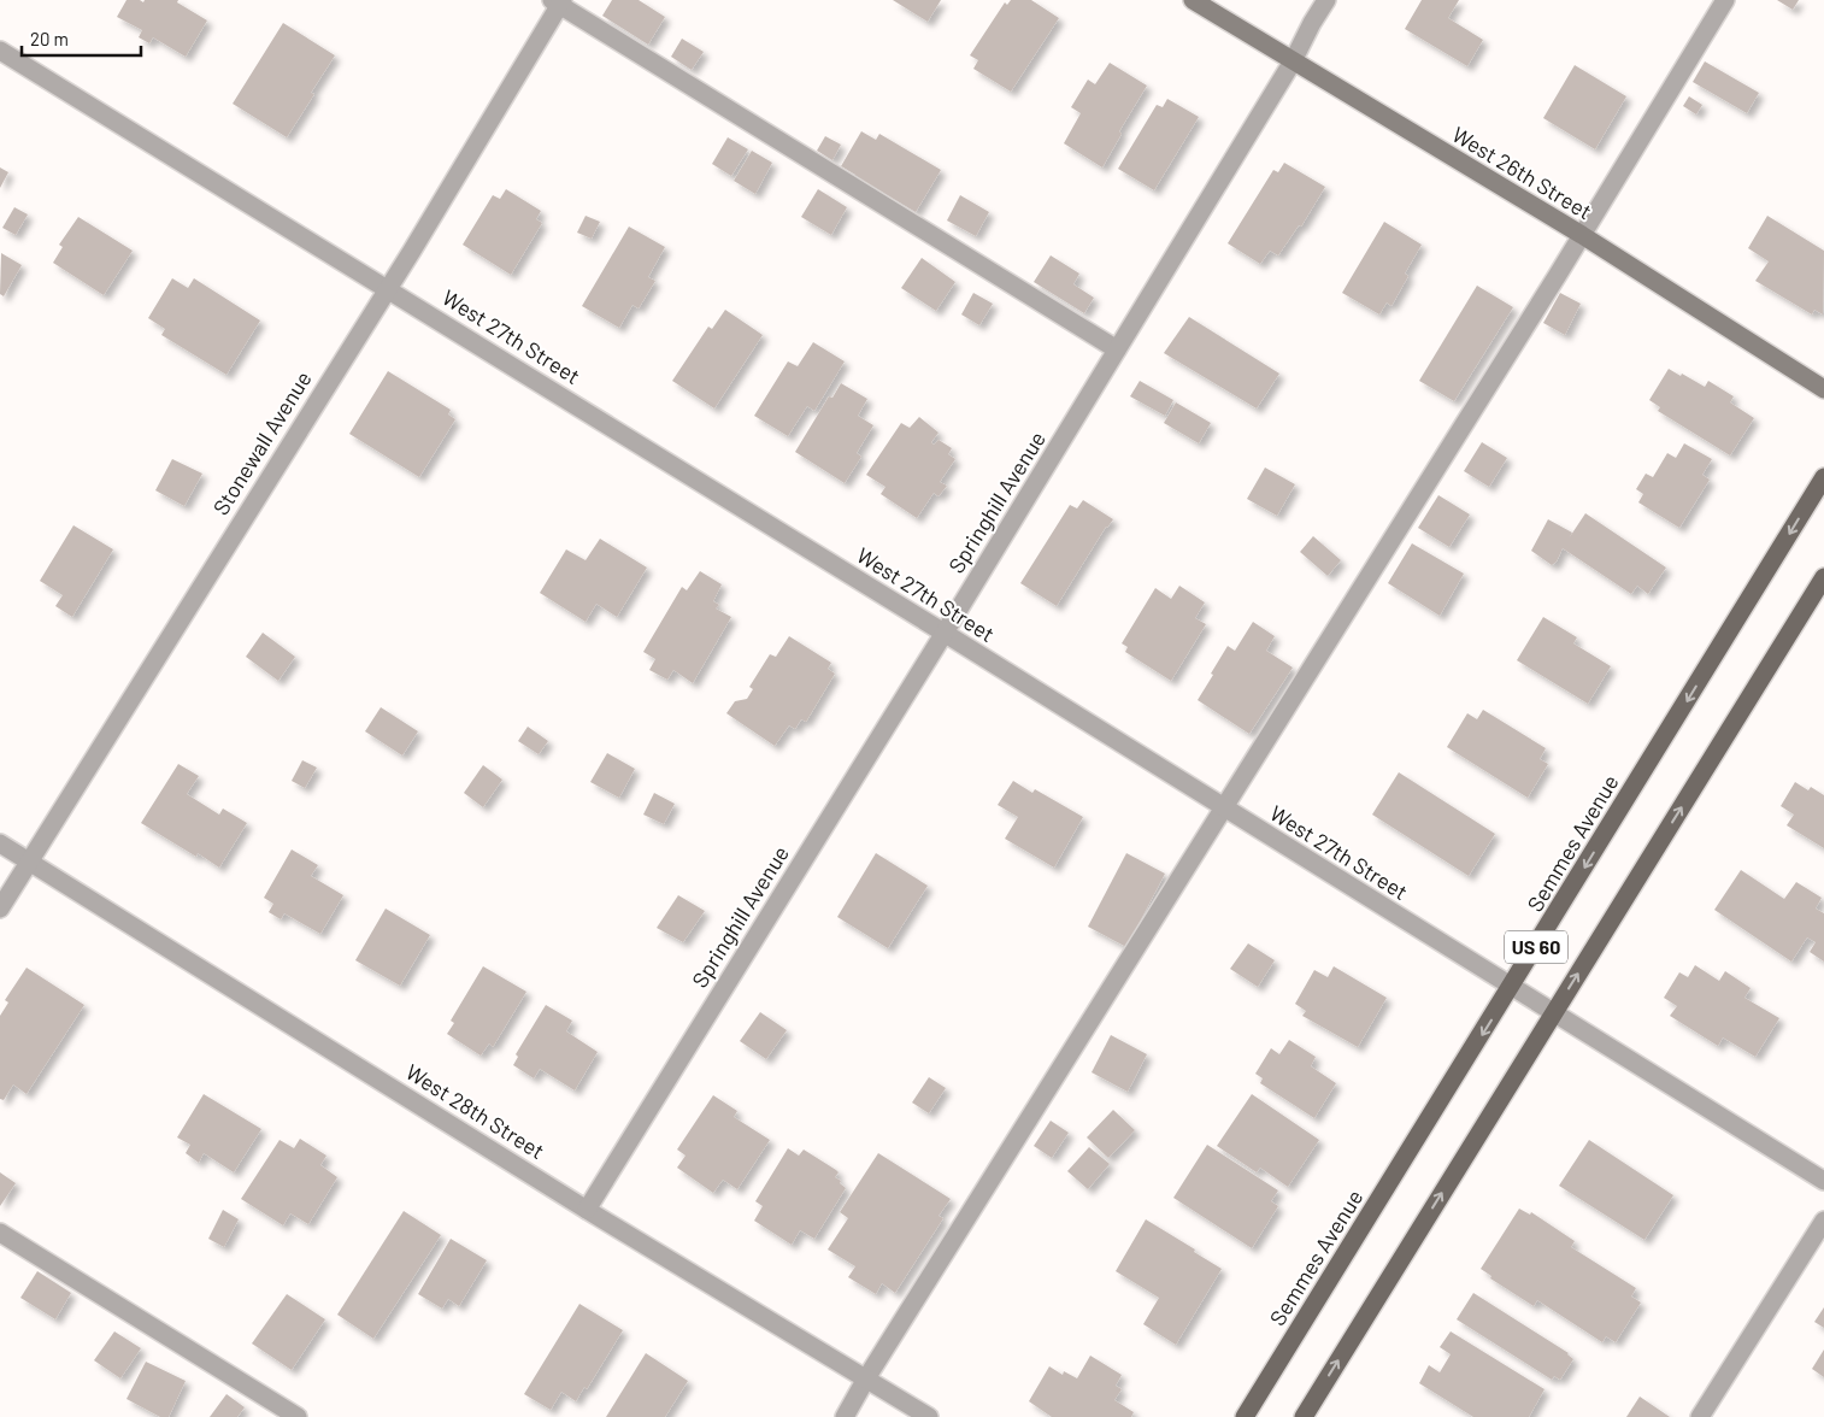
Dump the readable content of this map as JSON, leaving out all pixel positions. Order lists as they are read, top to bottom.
{
  "streets": {
    "main road": ["Semmes Avenue", "US 60"],
    "street": [
      "West 26th Street",
      "West 27th Street",
      "Stonewall Avenue",
      "Springhill Avenue",
      "West 28th Street"
    ]
  },
  "crossings": [
    ["West 26th Street", "Springhill Avenue"],
    ["West 27th Street", "Stonewall Avenue"],
    ["West 27th Street", "Springhill Avenue"],
    ["West 27th Street", "Semmes Avenue"],
    ["West 27th Street", "US 60"],
    ["Stonewall Avenue", "West 28th Street"],
    ["Springhill Avenue", "West 28th Street"]
  ],
  "scale_bar": "20 m"
}
